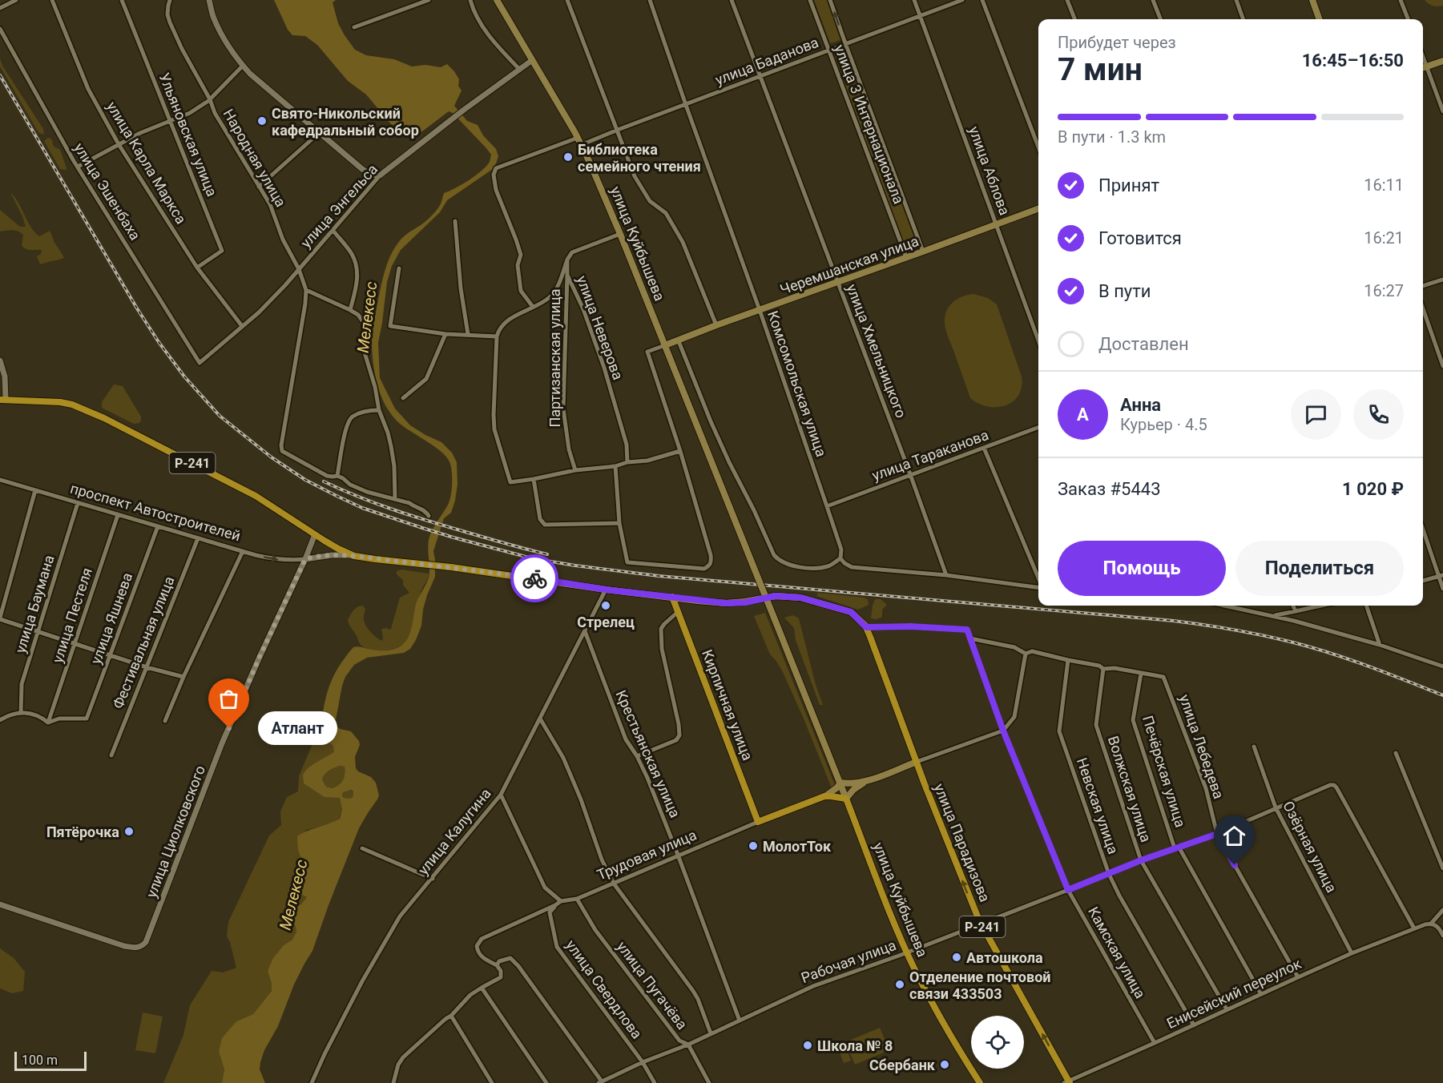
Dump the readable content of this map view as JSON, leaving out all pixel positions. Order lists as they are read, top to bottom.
{
  "streets": {
    "highway": [
      "улица Куйбышева",
      "Р-241",
      "Кирпичная улица",
      "улица Парадизова",
      "Трудовая улица"
    ],
    "main road": ["Черемшанская улица"],
    "street": [
      "улица Баданова",
      "улица 3 Интернационала",
      "Ульяновская улица",
      "Народная улица",
      "улица Карла Маркса",
      "улица Аблова",
      "улица Эшенбаха",
      "улица Энгельса",
      "улица Неверова",
      "улица Хмельницкого",
      "Партизанская улица",
      "Комсомольская улица",
      "улица Тараканова",
      "проспект Автостроителей",
      "улица Баумана",
      "улица Пестеля",
      "улица Яшнева",
      "Фестивальная улица",
      "улица Лебедева",
      "Крестьянская улица",
      "Печёрская улица",
      "Волжская улица",
      "Невская улица",
      "улица Циолковского",
      "улица Калугина",
      "Озёрная улица",
      "Камская улица",
      "Рабочая улица",
      "улица Пугачёва",
      "улица Свердлова",
      "Енисейский переулок"
    ]
  },
  "crossings": [
    ["улица Баданова", "улица 3 Интернационала"],
    ["улица Баданова", "улица Аблова"],
    ["улица Баданова", "улица Куйбышева"],
    ["улица Баданова", "улица Хмельницкого"],
    ["улица Баданова", "Комсомольская улица"],
    ["улица 3 Интернационала", "Черемшанская улица"],
    ["Ульяновская улица", "улица Карла Маркса"],
    ["Народная улица", "улица Энгельса"],
    ["улица Карла Маркса", "улица Энгельса"],
    ["улица Аблова", "Черемшанская улица"],
    ["улица Эшенбаха", "улица Энгельса"],
    ["улица Энгельса", "улица Куйбышева"],
    ["улица Куйбышева", "Черемшанская улица"],
    ["улица Куйбышева", "улица Неверова"],
    ["улица Куйбышева", "Рабочая улица"],
    ["Черемшанская улица", "улица Хмельницкого"],
    ["Черемшанская улица", "Комсомольская улица"],
    ["улица Неверова", "Партизанская улица"],
    ["улица Хмельницкого", "улица Тараканова"],
    ["Комсомольская улица", "улица Тараканова"],
    ["Р-241", "Кирпичная улица"],
    ["Р-241", "улица Циолковского"],
    ["Р-241", "улица Калугина"],
    ["Р-241", "улица Парадизова"],
    ["проспект Автостроителей", "улица Баумана"],
    ["проспект Автостроителей", "улица Пестеля"],
    ["проспект Автостроителей", "улица Яшнева"],
    ["проспект Автостроителей", "Фестивальная улица"],
    ["проспект Автостроителей", "улица Циолковского"],
    ["улица Пестеля", "улица Яшнева"],
    ["Кирпичная улица", "улица Парадизова"],
    ["Кирпичная улица", "Трудовая улица"],
    ["улица Лебедева", "Печёрская улица"],
    ["улица Лебедева", "Рабочая улица"],
    ["улица Лебедева", "Енисейский переулок"],
    ["Крестьянская улица", "улица Калугина"],
    ["Крестьянская улица", "Трудовая улица"],
    ["Крестьянская улица", "Рабочая улица"],
    ["Печёрская улица", "Рабочая улица"],
    ["Печёрская улица", "Енисейский переулок"],
    ["Волжская улица", "Рабочая улица"],
    ["Волжская улица", "Енисейский переулок"],
    ["Невская улица", "Рабочая улица"],
    ["Невская улица", "Енисейский переулок"],
    ["улица Парадизова", "Камская улица"],
    ["улица Парадизова", "Рабочая улица"],
    ["улица Парадизова", "Енисейский переулок"],
    ["Озёрная улица", "Рабочая улица"],
    ["Озёрная улица", "Енисейский переулок"],
    ["Трудовая улица", "улица Пугачёва"],
    ["Трудовая улица", "улица Свердлова"],
    ["Камская улица", "Рабочая улица"],
    ["Камская улица", "Енисейский переулок"],
    ["Рабочая улица", "улица Пугачёва"],
    ["Рабочая улица", "улица Свердлова"],
    ["Рабочая улица", "Енисейский переулок"]
  ],
  "one_way": ["улица Парадизова"],
  "water": ["Мелекесс"],
  "places": [
    "Свято-Никольский кафедральный собор",
    "Библиотека семейного чтения",
    "Стрелец",
    "Атлант",
    "Пятёрочка",
    "МолотТок",
    "Автошкола",
    "Отделение почтовой связи 433503",
    "Школа № 8",
    "Сбербанк"
  ],
  "scale_bar": "100 m",
  "page": {
    "heading": ["7 мин", "Прибудет через", "16:45–16:50"],
    "panel": [
      "Анна",
      "Курьер · 4.5",
      "Заказ #5443",
      "1 020 ₽"
    ],
    "bar": "В пути · 1.3 km",
    "list": [
      ["Принят", "16:11"],
      ["Готовится", "16:21"],
      ["В пути", "16:27"],
      "Доставлен"
    ],
    "round": "А",
    "buttons": ["Помощь", "Поделиться"],
    "bubble": "Атлант",
    "scale": "100 m"
  }
}
